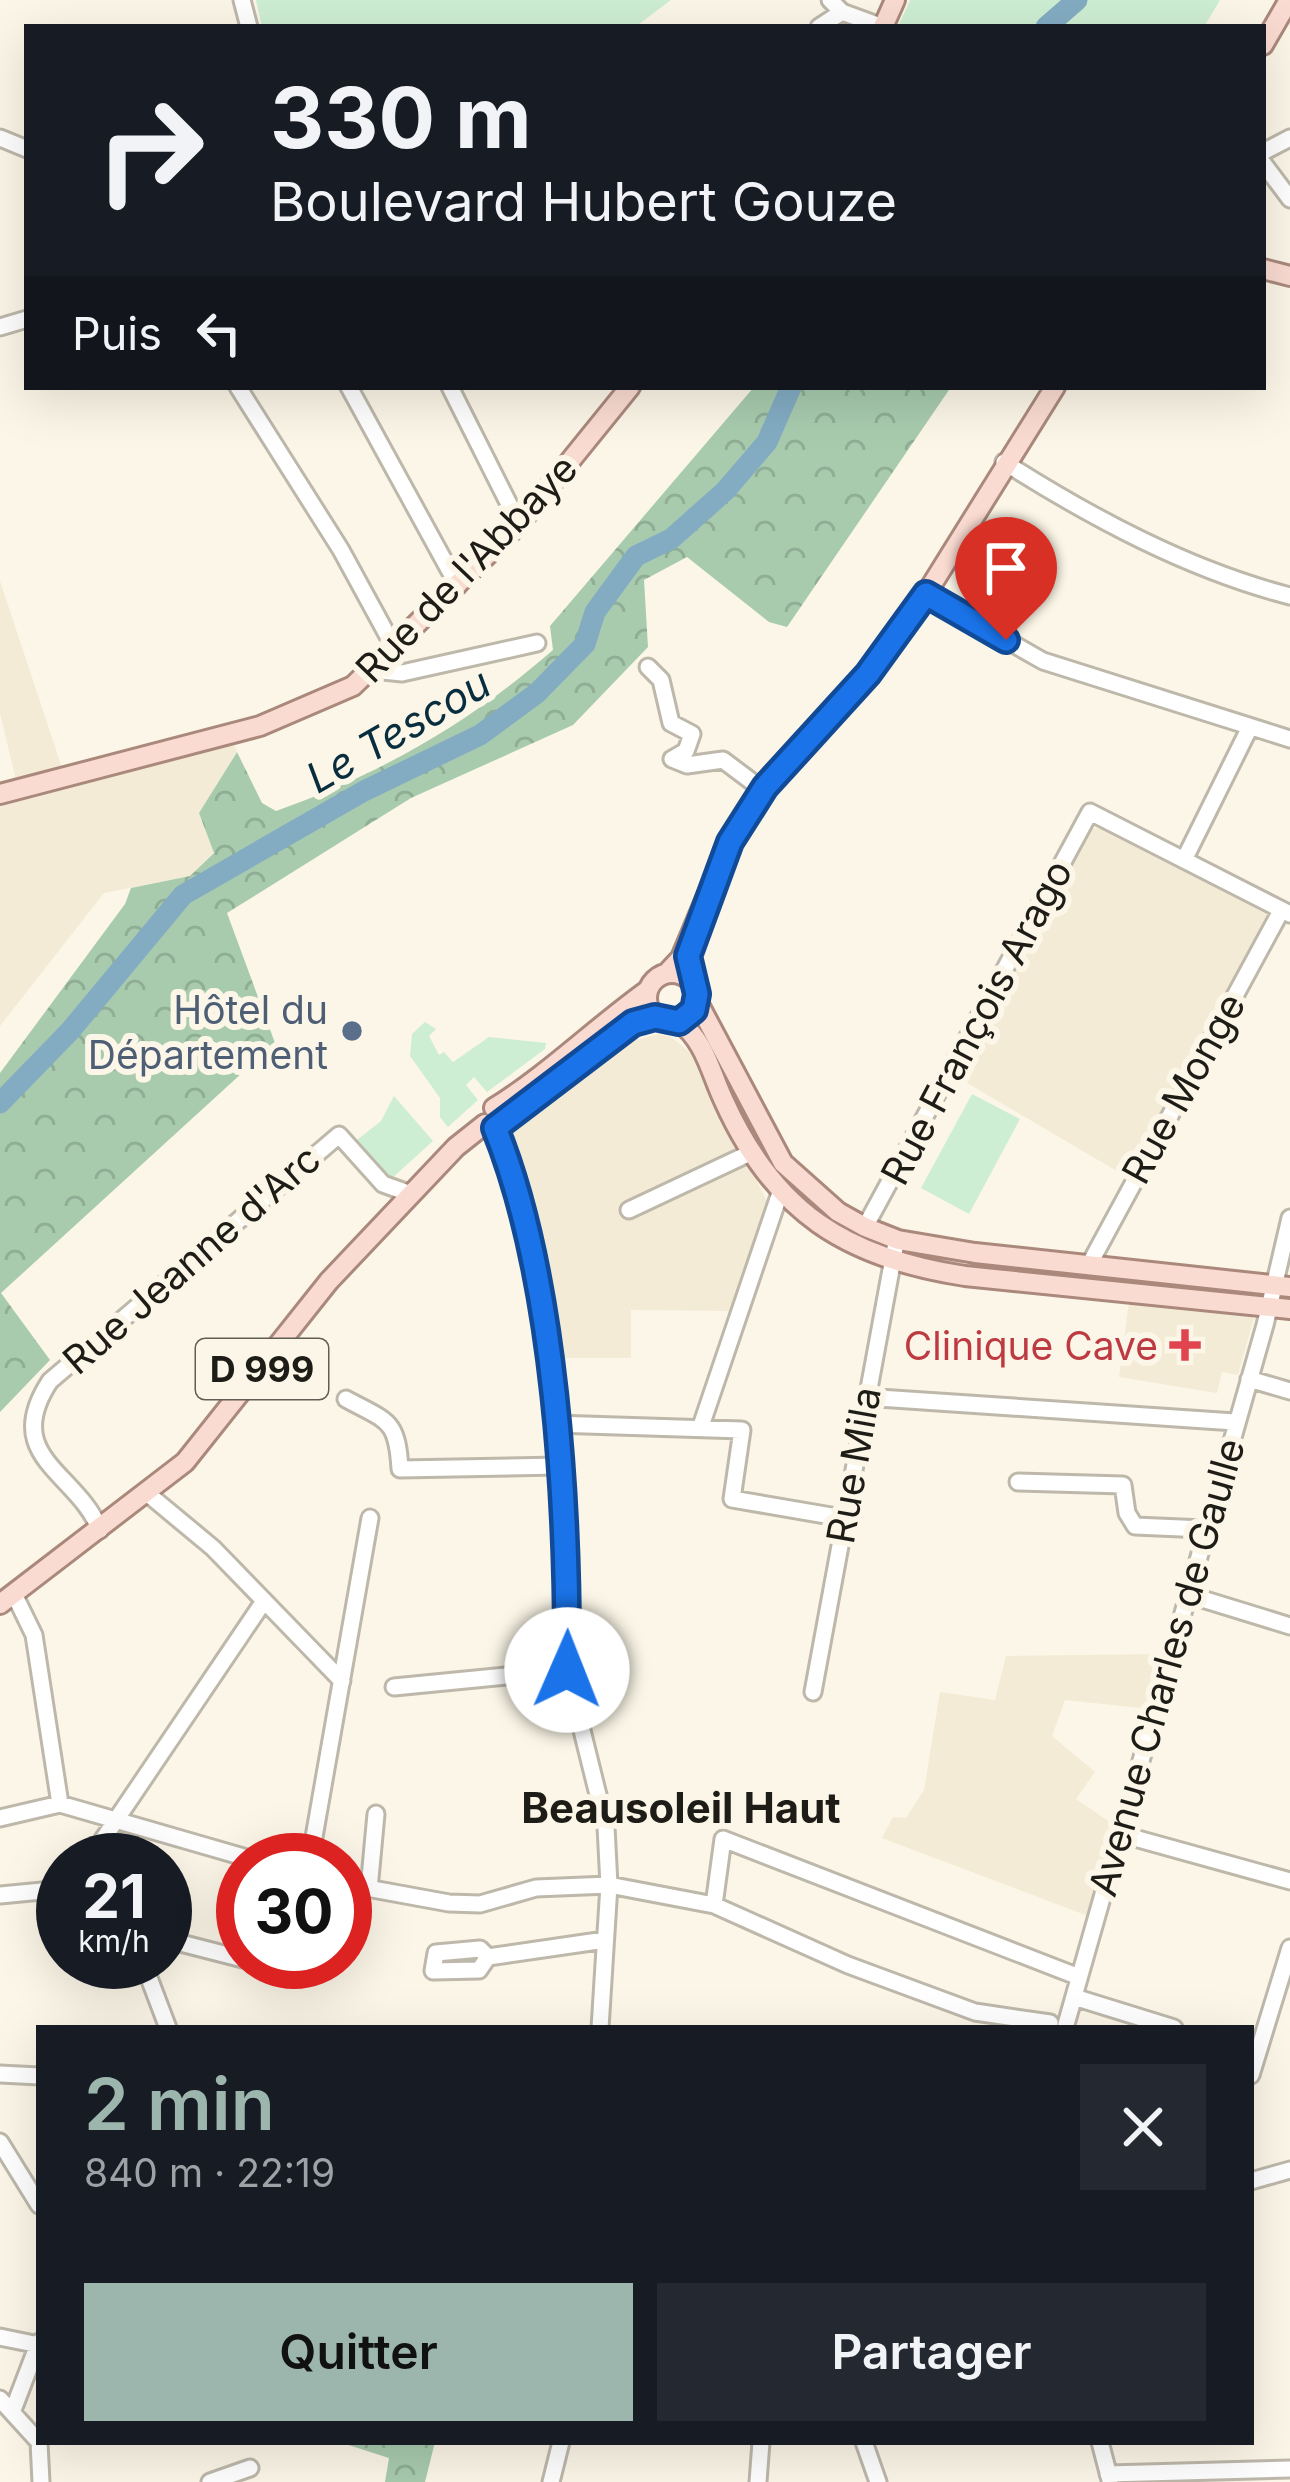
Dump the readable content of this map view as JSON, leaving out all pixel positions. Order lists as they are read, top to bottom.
{
  "streets": {
    "main road": ["Rue de l'Abbaye", "D 999"],
    "street": [
      "Rue François Arago",
      "Rue Monge",
      "Rue Jeanne d'Arc",
      "Rue Mila",
      "Avenue Charles de Gaulle"
    ]
  },
  "crossings": [
    ["Rue Jeanne d'Arc", "D 999"]
  ],
  "districts": ["Beausoleil Haut"],
  "water": ["Le Tescou"],
  "places": {
    "other": ["Hôtel du Département"],
    "health": ["Clinique Cave"]
  },
  "page": {
    "turn": ["330 m", "Boulevard Hubert Gouze"],
    "then": "Puis",
    "speed": "21 km/h",
    "limit": "30",
    "heading": ["2 min", "840 m · 22:19"],
    "buttons": ["Quitter", "Partager"]
  }
}
